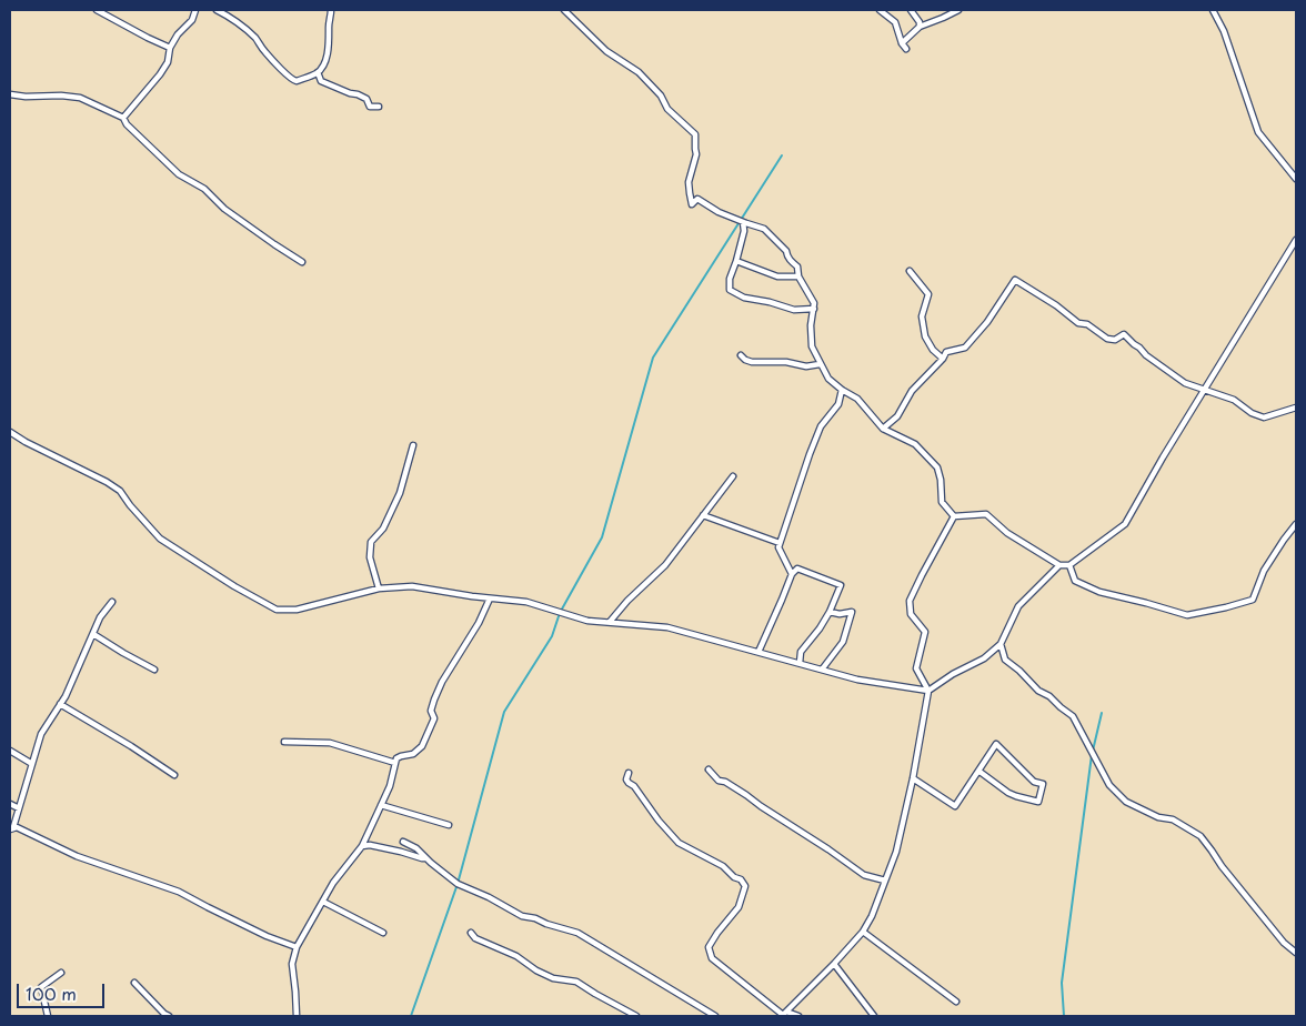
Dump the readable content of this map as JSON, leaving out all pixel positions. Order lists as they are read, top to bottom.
{
  "scale_bar": "100 m"
}
